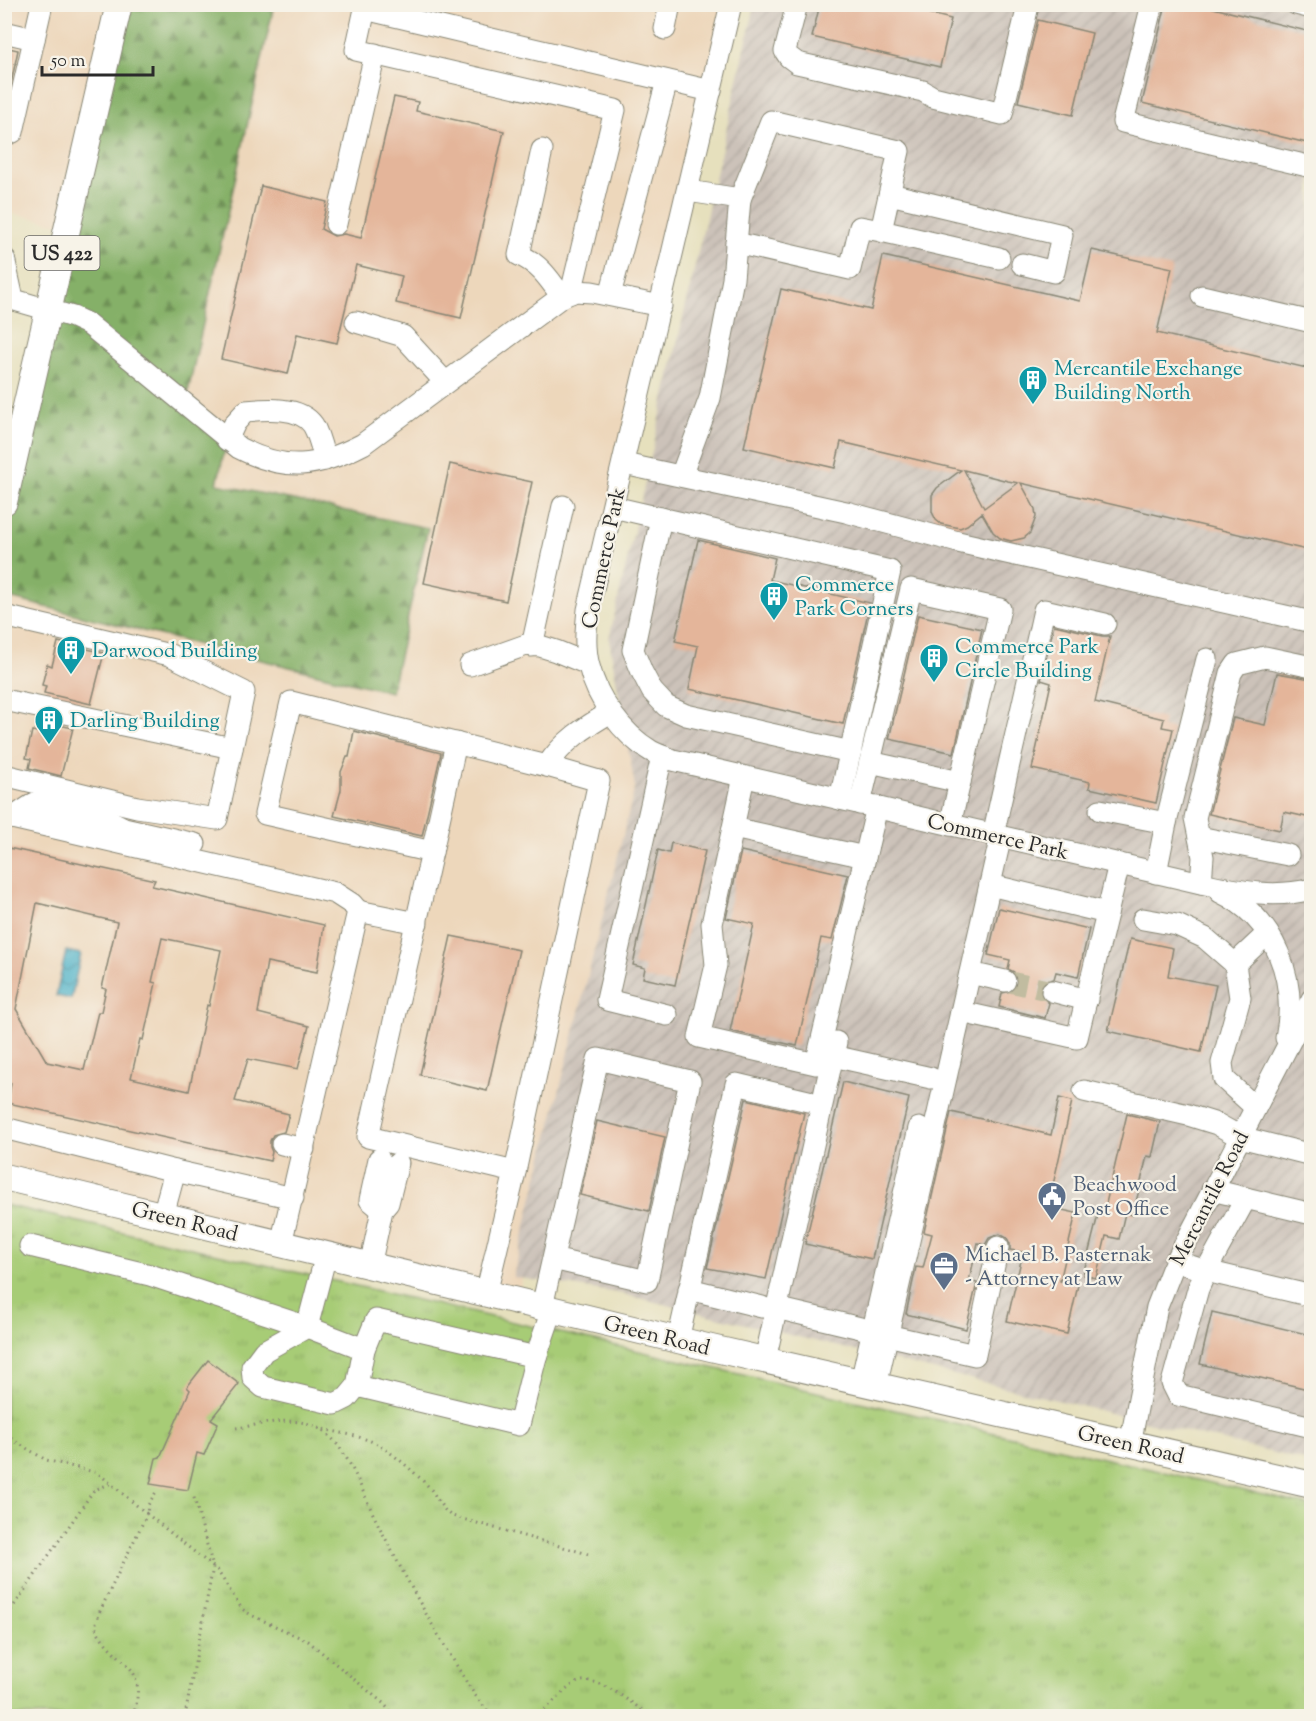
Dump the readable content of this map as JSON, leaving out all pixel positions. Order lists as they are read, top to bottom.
{
  "streets": {
    "main road": ["US 422", "Green Road"],
    "street": ["Commerce Park", "Mercantile Road"]
  },
  "crossings": [
    ["Commerce Park", "Mercantile Road"],
    ["Mercantile Road", "Green Road"]
  ],
  "places": {
    "building": [
      "Mercantile Exchange Building North",
      "Commerce Park Corners",
      "Darwood Building",
      "Commerce Park Circle Building",
      "Darling Building"
    ],
    "public building": ["Beachwood Post Office"],
    "office": ["Michael B. Pasternak - Attorney at Law"]
  },
  "scale_bar": "50 m"
}
